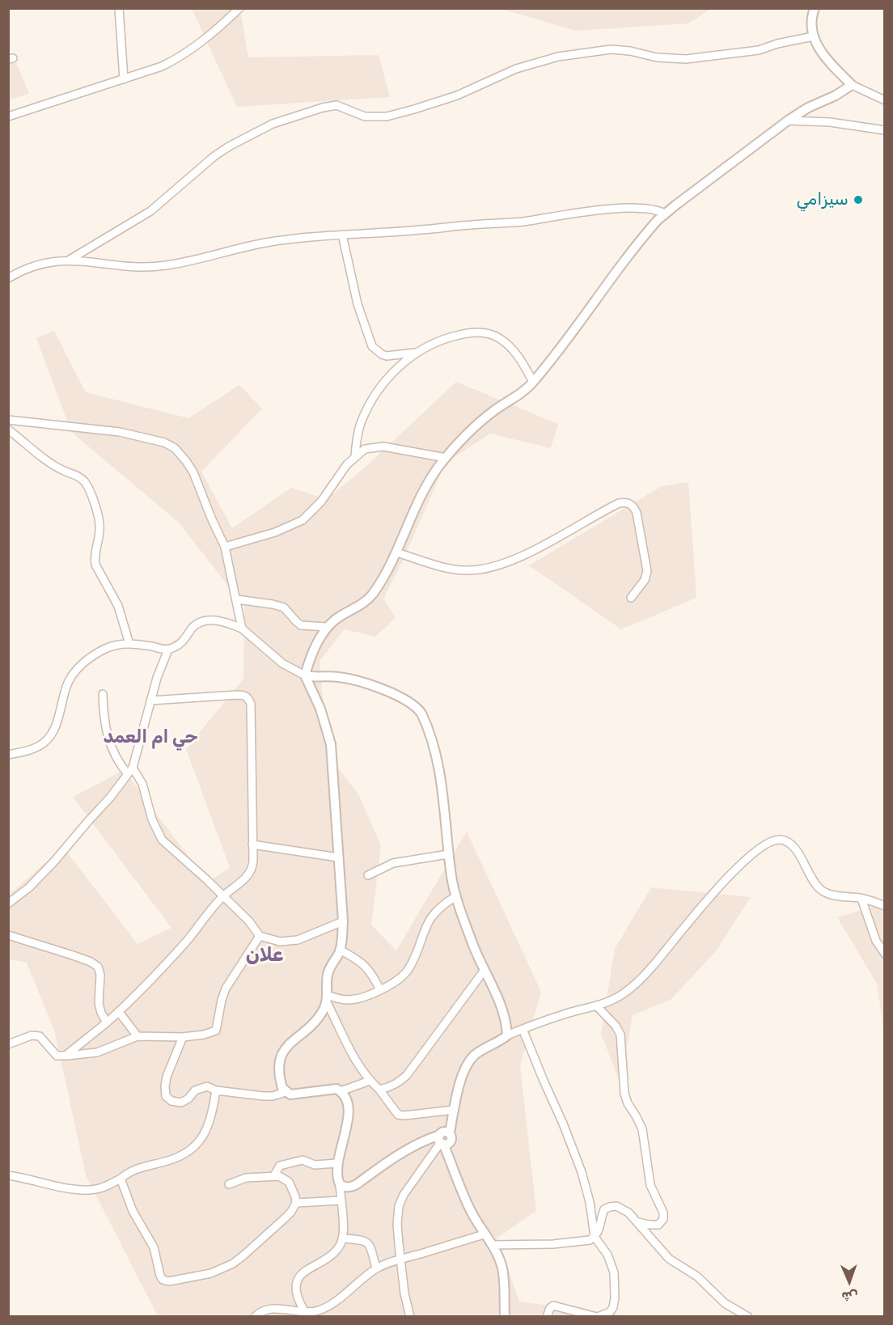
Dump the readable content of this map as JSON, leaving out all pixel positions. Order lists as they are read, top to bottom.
{
  "districts": ["حي ام العمد", "علان"],
  "places": ["سيزامي"],
  "north": "bottom"
}
